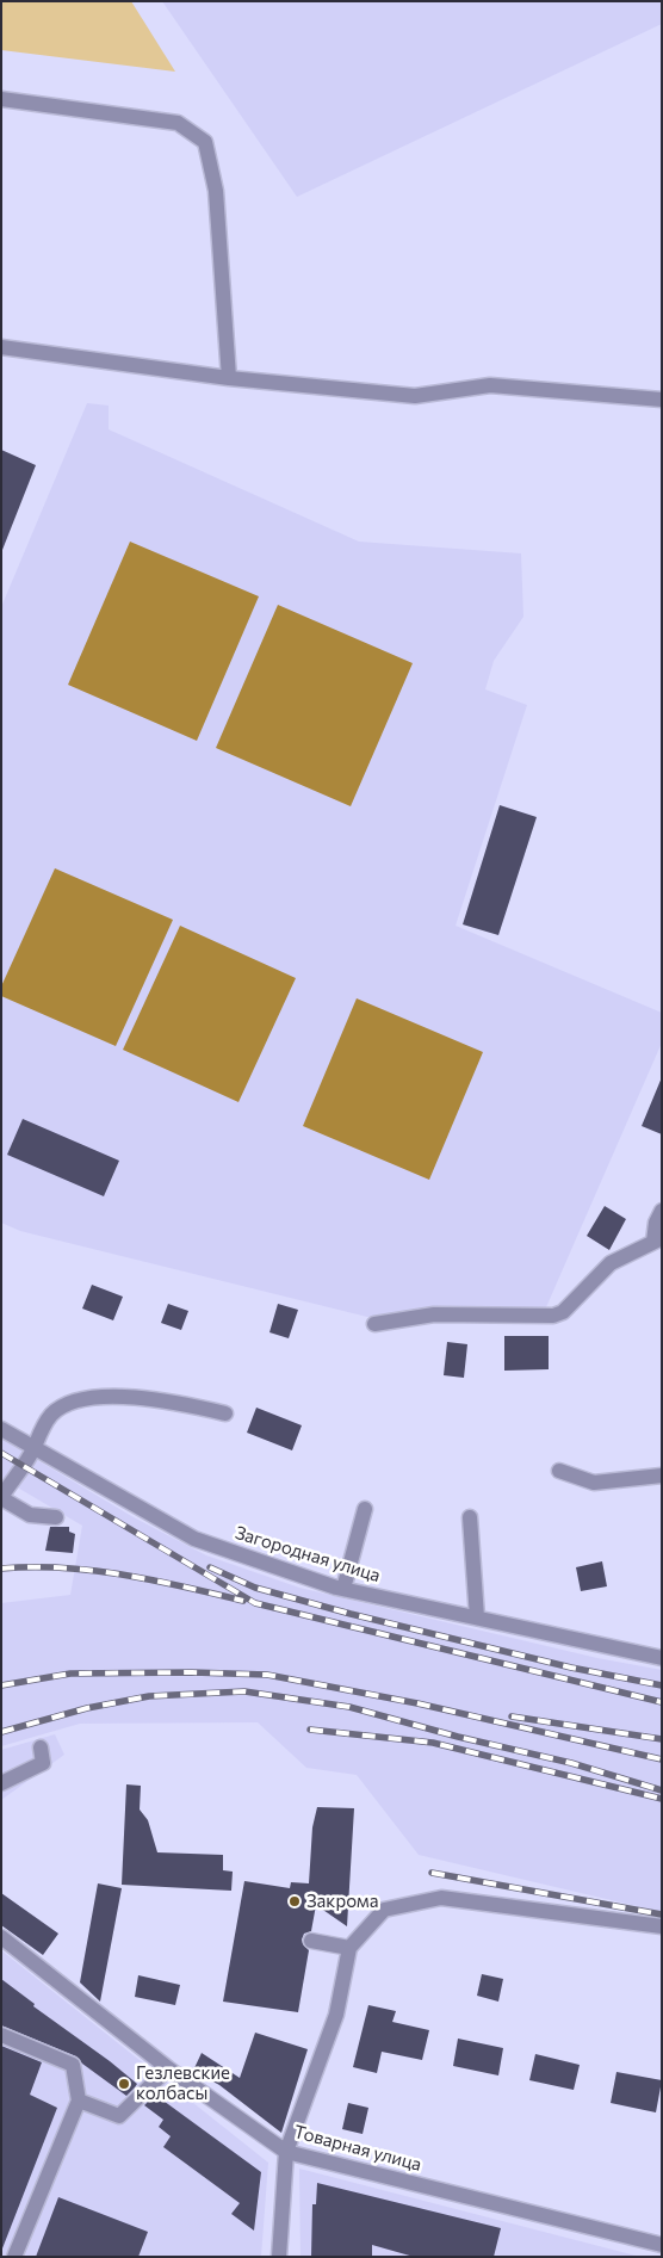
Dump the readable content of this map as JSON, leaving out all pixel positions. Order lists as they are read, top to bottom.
{
  "streets": {
    "street": ["Загородная улица", "Товарная улица"]
  },
  "places": ["Закрома", "Гезлевские колбасы"]
}
